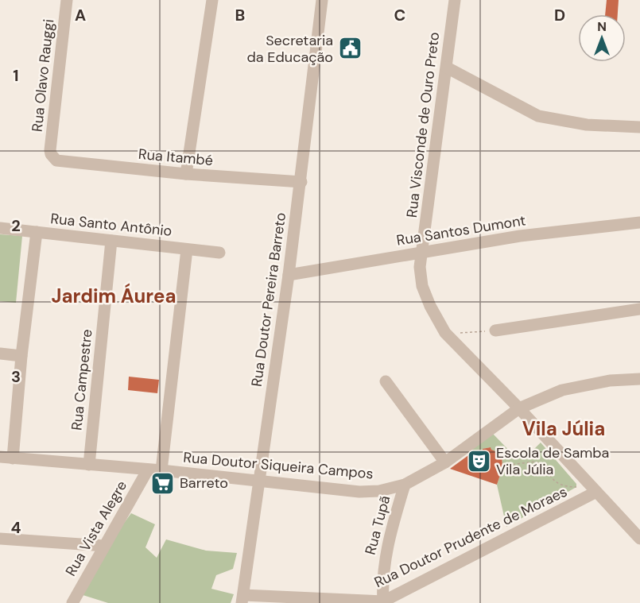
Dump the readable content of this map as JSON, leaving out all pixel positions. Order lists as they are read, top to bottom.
{
  "streets": {
    "street": [
      "Rua Olavo Rauggi",
      "Rua Visconde de Ouro Preto",
      "Rua Itambé",
      "Rua Santo Antônio",
      "Rua Santos Dumont",
      "Rua Doutor Pereira Barreto",
      "Rua Campestre",
      "Rua Doutor Siqueira Campos",
      "Rua Tupã",
      "Rua Vista Alegre",
      "Rua Doutor Prudente de Moraes"
    ]
  },
  "crossings": [
    ["Rua Olavo Rauggi", "Rua Itambé"],
    ["Rua Visconde de Ouro Preto", "Rua Santos Dumont"],
    ["Rua Visconde de Ouro Preto", "Rua Doutor Siqueira Campos"],
    ["Rua Visconde de Ouro Preto", "Rua Doutor Prudente de Moraes"],
    ["Rua Itambé", "Rua Doutor Pereira Barreto"],
    ["Rua Santo Antônio", "Rua Campestre"],
    ["Rua Santos Dumont", "Rua Doutor Pereira Barreto"],
    ["Rua Doutor Pereira Barreto", "Rua Doutor Siqueira Campos"],
    ["Rua Doutor Pereira Barreto", "Rua Doutor Prudente de Moraes"],
    ["Rua Campestre", "Rua Doutor Siqueira Campos"],
    ["Rua Doutor Siqueira Campos", "Rua Tupã"],
    ["Rua Doutor Siqueira Campos", "Rua Vista Alegre"],
    ["Rua Tupã", "Rua Doutor Prudente de Moraes"]
  ],
  "districts": ["Jardim Áurea", "Vila Júlia"],
  "places": {
    "public building": ["Secretaria da Educação"],
    "theatre": ["Escola de Samba Vila Júlia"],
    "supermarket": ["Barreto"]
  },
  "north": "top",
  "grid": {
    "columns": [
      "A",
      "B",
      "C",
      "D"
    ],
    "rows": [
      "1",
      "2",
      "3",
      "4"
    ]
  }
}
